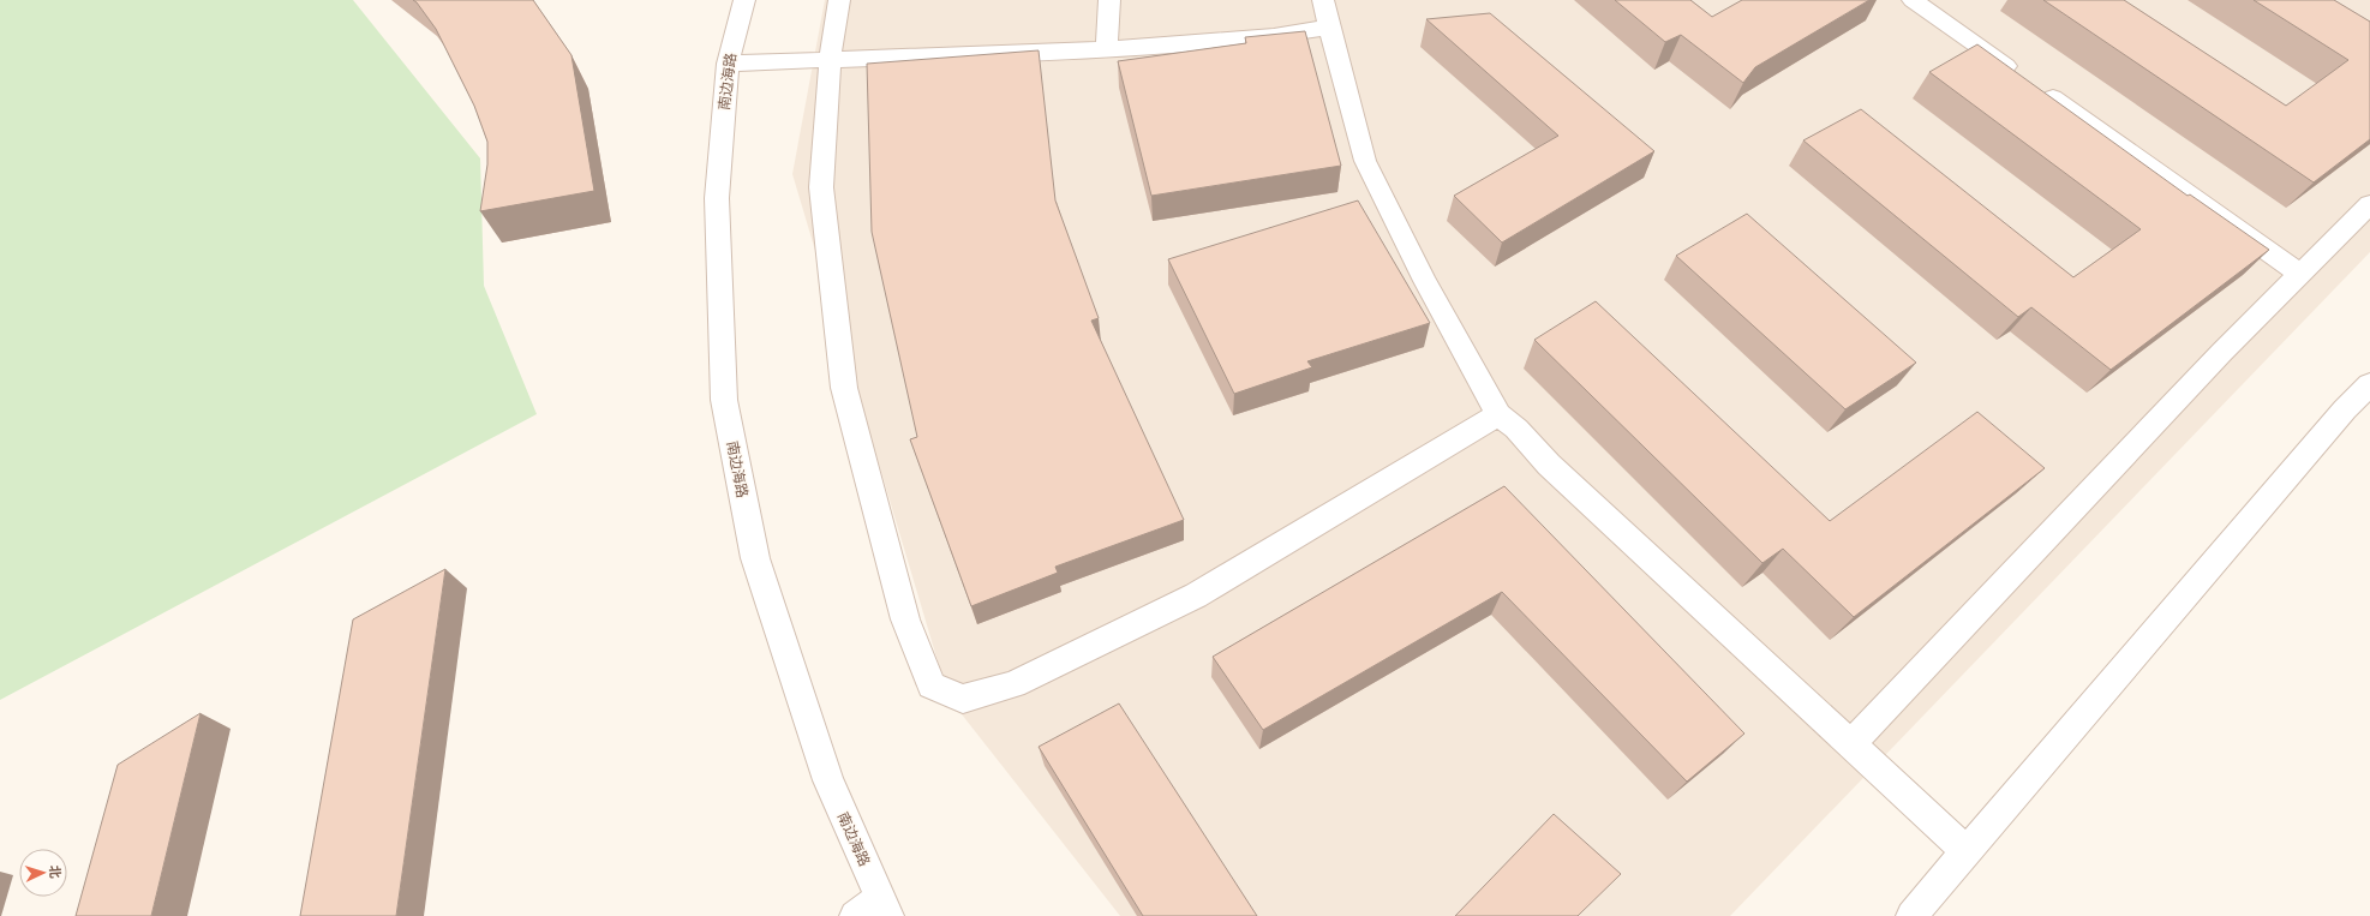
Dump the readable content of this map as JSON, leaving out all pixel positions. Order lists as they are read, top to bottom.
{
  "streets": {
    "street": ["南边海路"]
  },
  "north": "right"
}
